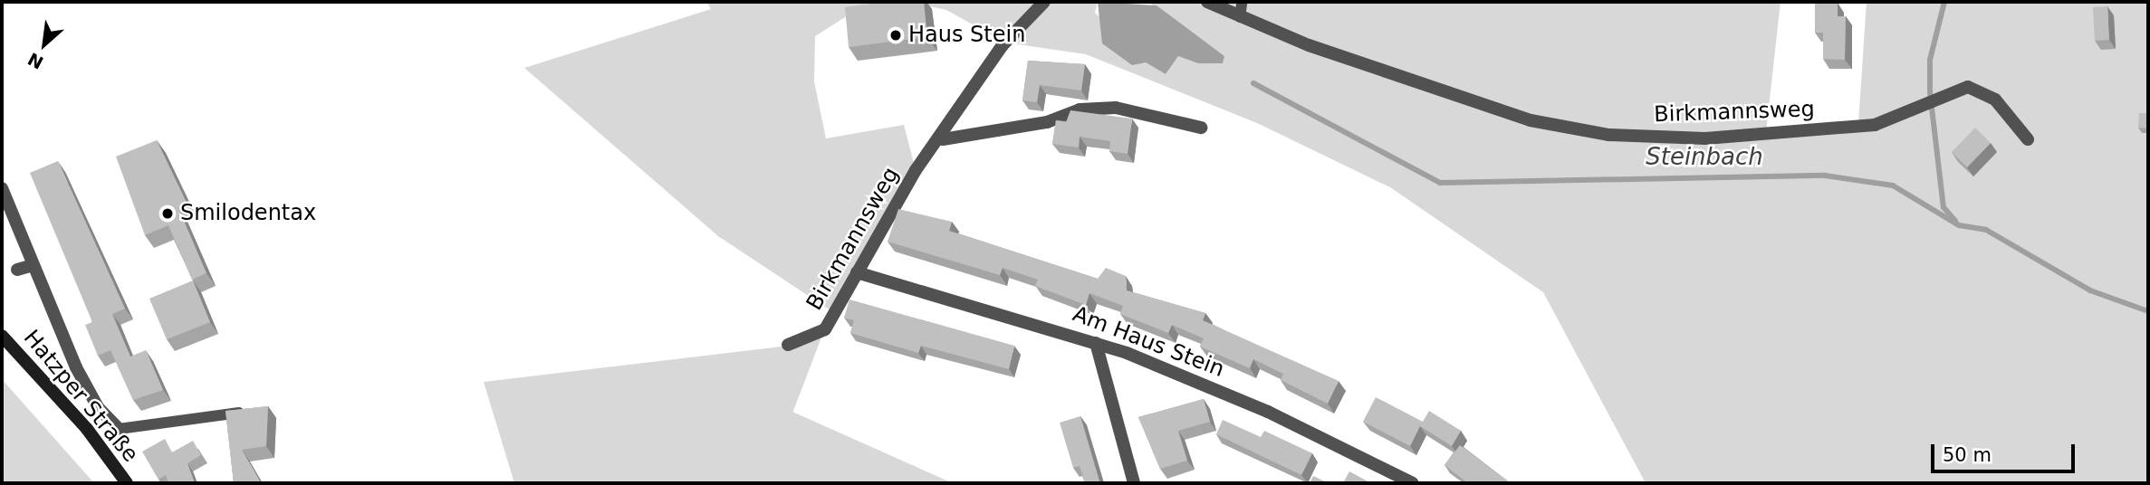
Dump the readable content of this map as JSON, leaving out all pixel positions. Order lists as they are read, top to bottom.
{
  "streets": {
    "main road": ["Hatzper Straße"],
    "street": ["Birkmannsweg", "Am Haus Stein"]
  },
  "crossings": [
    ["Birkmannsweg", "Am Haus Stein"]
  ],
  "water": ["Steinbach"],
  "places": ["Haus Stein", "Smilodentax"],
  "scale_bar": "50 m",
  "north": "bottom left"
}
